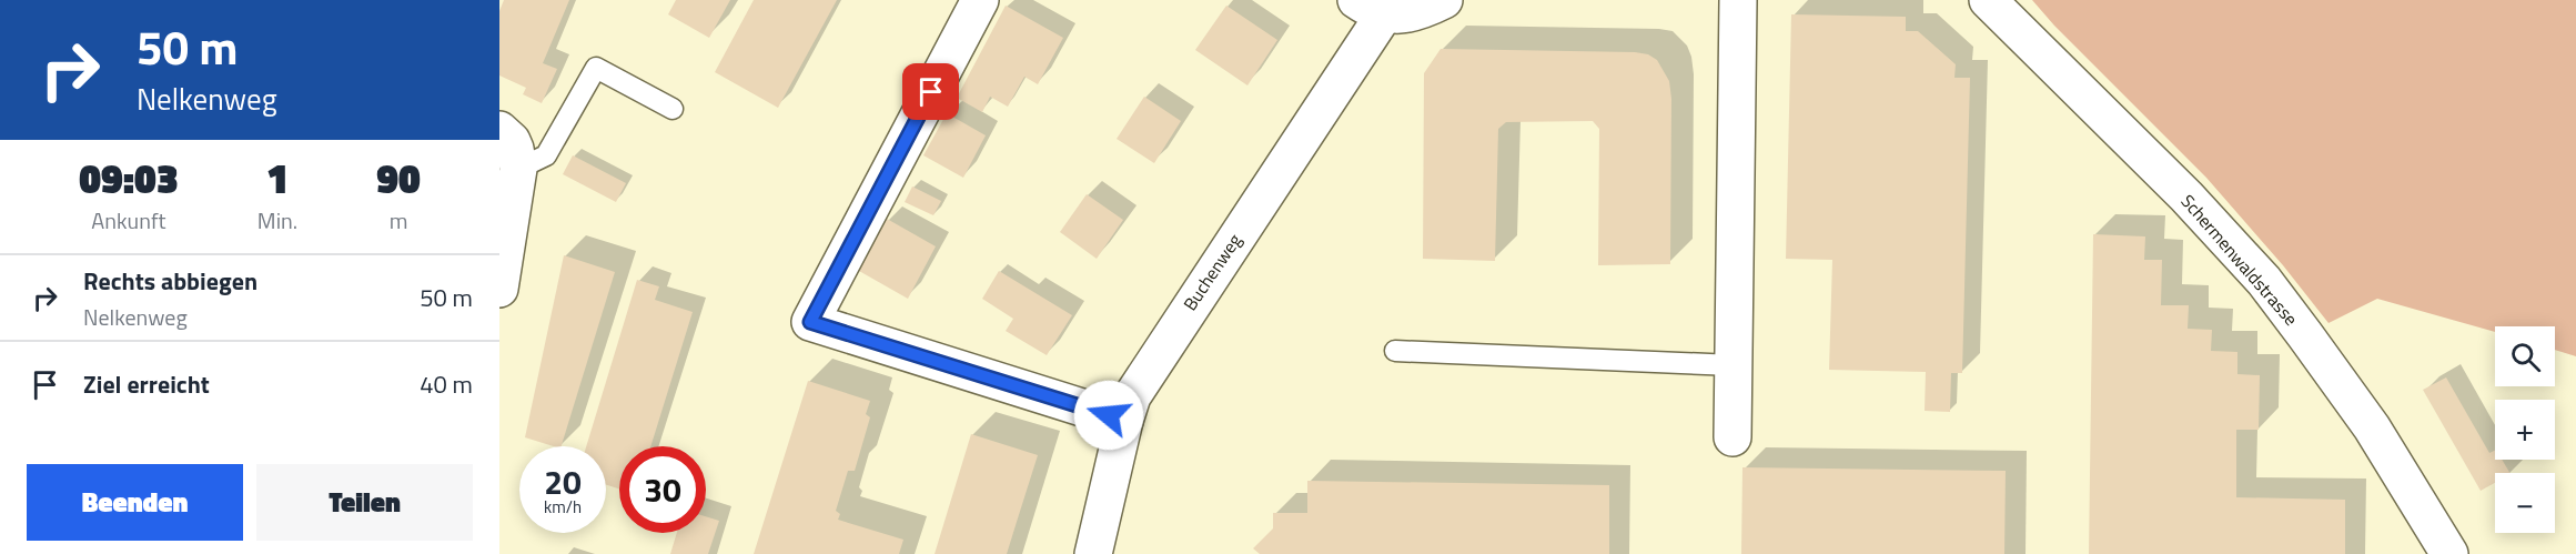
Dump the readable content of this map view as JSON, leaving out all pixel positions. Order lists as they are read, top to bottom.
{
  "streets": {
    "street": ["Schermenwaldstrasse", "Buchenweg"]
  },
  "page": {
    "turn": ["50 m", "Nelkenweg"],
    "eta": [
      "09:03",
      "Ankunft",
      "1",
      "Min.",
      "90",
      "m"
    ],
    "list": [
      {
        "name": "Rechts abbiegen",
        "note": "Nelkenweg",
        "value": "50 m"
      },
      {
        "name": "Ziel erreicht",
        "value": "40 m"
      }
    ],
    "map_buttons": ["+", "−"],
    "speed": "20 km/h",
    "limit": "30",
    "buttons": ["Beenden", "Teilen"]
  }
}
